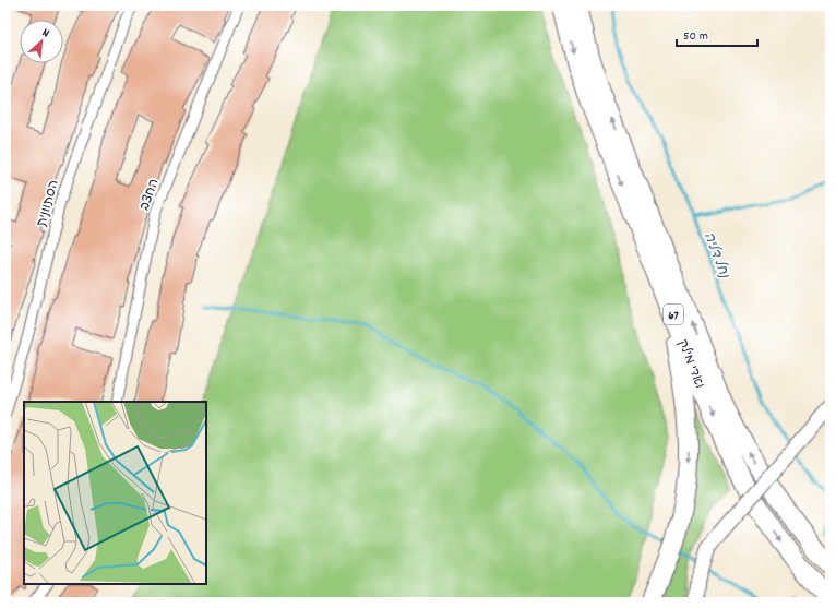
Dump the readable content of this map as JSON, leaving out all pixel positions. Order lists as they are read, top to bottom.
{
  "streets": {
    "highway": ["67", "ואדי מילק"],
    "street": ["החצב", "הסתוונית"]
  },
  "water": ["נחל דליה"],
  "scale_bar": "50 m",
  "north": "top right"
}
